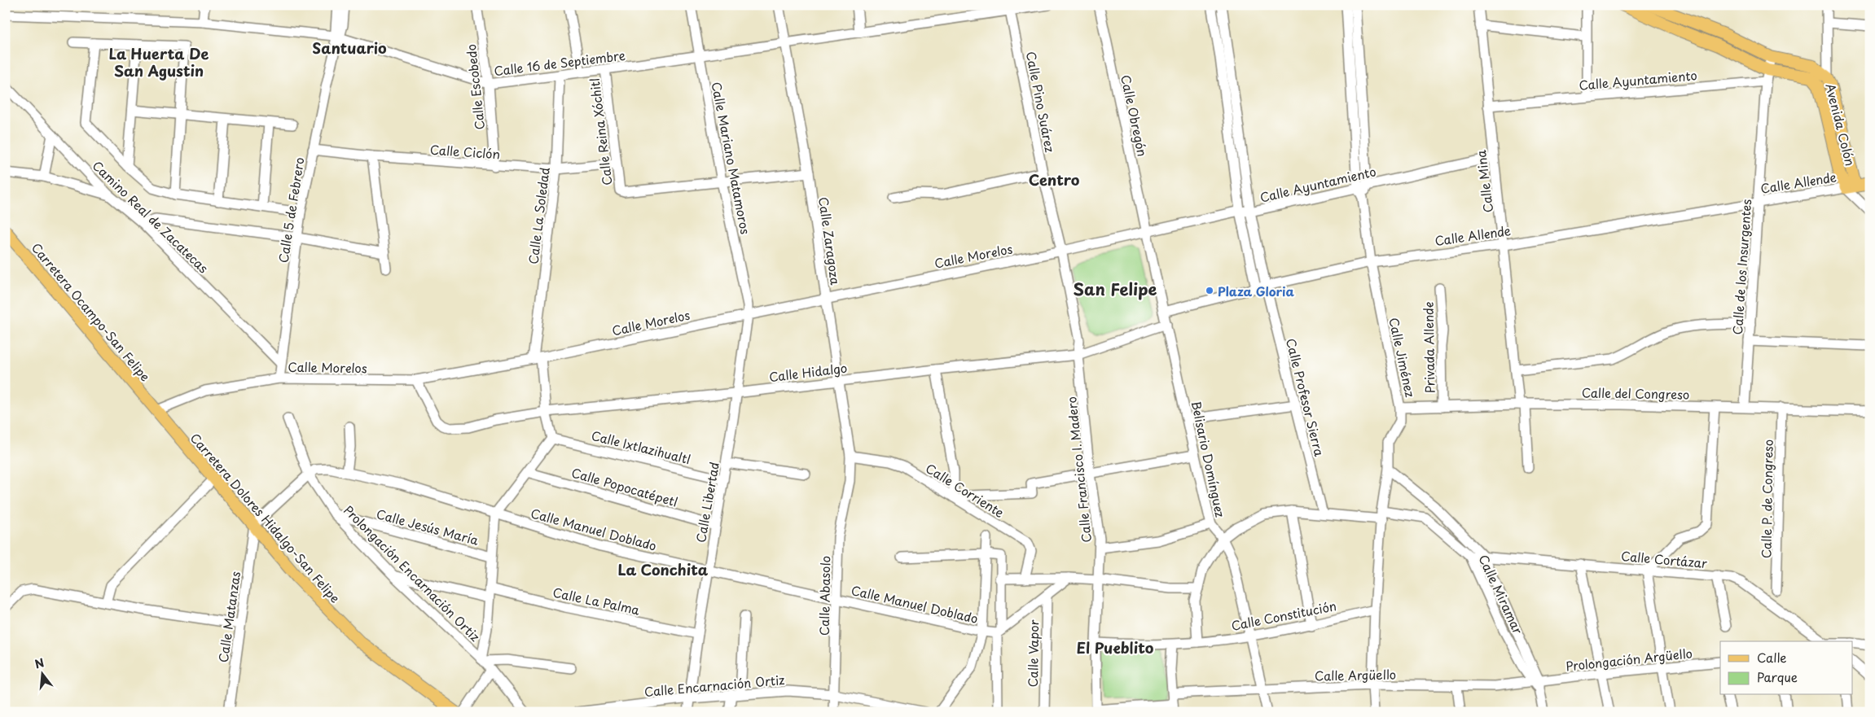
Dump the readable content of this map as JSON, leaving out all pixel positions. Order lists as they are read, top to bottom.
{
  "streets": {
    "main road": [
      "Avenida Colón",
      "Calle Allende",
      "Carretera Ocampo-San Felipe",
      "Carretera Dolores Hidalgo-San Felipe"
    ],
    "street": [
      "Calle 16 de Septiembre",
      "Calle Ayuntamiento",
      "Calle Escobedo",
      "Calle Pino Suárez",
      "Calle Obregón",
      "Calle Reina Xóchitl",
      "Calle Ciclón",
      "Calle Mariano Matamoros",
      "Calle Mina",
      "Calle 5 de Febrero",
      "Calle La Soledad",
      "Camino Real de Zacatecas",
      "Calle Zaragoza",
      "Calle Morelos",
      "Calle de los Insurgentes",
      "Privada Allende",
      "Calle Jiménez",
      "Calle Hidalgo",
      "Calle del Congreso",
      "Calle Profesor Sierra",
      "Calle Ixtlazihualtl",
      "Belisario Domínguez",
      "Calle Francisco I. Madero",
      "Calle Popocatépetl",
      "Calle Corriente",
      "Calle P. de Congreso",
      "Calle Libertad",
      "Calle Jesús María",
      "Calle Manuel Doblado",
      "Calle Cortázar",
      "Prolongación Encarnación Ortiz",
      "Calle Miramar",
      "Calle Abasolo",
      "Calle La Palma",
      "Calle Constitución",
      "Calle Matanzas",
      "Calle Vapor",
      "Prolongación Argüello",
      "Calle Argüello",
      "Calle Encarnación Ortiz"
    ]
  },
  "crossings": [
    ["Calle 16 de Septiembre", "Calle Escobedo"],
    ["Calle 16 de Septiembre", "Calle Pino Suárez"],
    ["Calle 16 de Septiembre", "Calle Reina Xóchitl"],
    ["Calle 16 de Septiembre", "Calle Mariano Matamoros"],
    ["Calle 16 de Septiembre", "Calle 5 de Febrero"],
    ["Calle 16 de Septiembre", "Calle La Soledad"],
    ["Calle 16 de Septiembre", "Calle Zaragoza"],
    ["Calle Ayuntamiento", "Calle Obregón"],
    ["Calle Ayuntamiento", "Calle Mina"],
    ["Calle Ayuntamiento", "Calle Morelos"],
    ["Calle Ayuntamiento", "Calle de los Insurgentes"],
    ["Calle Ayuntamiento", "Calle Jiménez"],
    ["Calle Ayuntamiento", "Calle Profesor Sierra"],
    ["Calle Escobedo", "Calle Ciclón"],
    ["Calle Pino Suárez", "Calle Morelos"],
    ["Calle Pino Suárez", "Calle Francisco I. Madero"],
    ["Calle Obregón", "Calle Morelos"],
    ["Avenida Colón", "Calle Allende"],
    ["Avenida Colón", "Calle de los Insurgentes"],
    ["Calle Reina Xóchitl", "Calle Ciclón"],
    ["Calle Reina Xóchitl", "Calle Mariano Matamoros"],
    ["Calle Ciclón", "Calle 5 de Febrero"],
    ["Calle Ciclón", "Calle La Soledad"],
    ["Calle Mariano Matamoros", "Calle Morelos"],
    ["Calle Mariano Matamoros", "Calle Hidalgo"],
    ["Calle Mariano Matamoros", "Calle Libertad"],
    ["Calle Mina", "Calle Allende"],
    ["Calle Mina", "Calle del Congreso"],
    ["Calle Allende", "Calle de los Insurgentes"],
    ["Calle Allende", "Calle Jiménez"],
    ["Calle Allende", "Calle Profesor Sierra"],
    ["Calle Allende", "Belisario Domínguez"],
    ["Calle 5 de Febrero", "Camino Real de Zacatecas"],
    ["Calle 5 de Febrero", "Calle Morelos"],
    ["Calle La Soledad", "Calle Morelos"],
    ["Calle La Soledad", "Calle Hidalgo"],
    ["Calle La Soledad", "Calle Ixtlazihualtl"],
    ["Calle Zaragoza", "Calle Morelos"],
    ["Calle Zaragoza", "Calle Hidalgo"],
    ["Calle Zaragoza", "Calle Corriente"],
    ["Calle Zaragoza", "Calle Abasolo"],
    ["Calle Morelos", "Carretera Ocampo-San Felipe"],
    ["Calle Morelos", "Calle Hidalgo"],
    ["Calle Morelos", "Calle Francisco I. Madero"],
    ["Calle Morelos", "Carretera Dolores Hidalgo-San Felipe"],
    ["Calle de los Insurgentes", "Calle del Congreso"],
    ["Carretera Ocampo-San Felipe", "Carretera Dolores Hidalgo-San Felipe"],
    ["Privada Allende", "Calle del Congreso"],
    ["Calle Jiménez", "Calle del Congreso"],
    ["Calle Jiménez", "Calle Miramar"],
    ["Calle Jiménez", "Calle Constitución"],
    ["Calle Jiménez", "Calle Argüello"],
    ["Calle Hidalgo", "Belisario Domínguez"],
    ["Calle Hidalgo", "Calle Francisco I. Madero"],
    ["Calle Hidalgo", "Calle Libertad"],
    ["Calle del Congreso", "Calle P. de Congreso"],
    ["Calle Profesor Sierra", "Calle Miramar"],
    ["Calle Ixtlazihualtl", "Calle Libertad"],
    ["Belisario Domínguez", "Calle Francisco I. Madero"],
    ["Calle Francisco I. Madero", "Calle Constitución"],
    ["Calle Popocatépetl", "Calle Libertad"],
    ["Calle Libertad", "Calle Manuel Doblado"],
    ["Calle Libertad", "Calle La Palma"],
    ["Calle Libertad", "Calle Encarnación Ortiz"],
    ["Carretera Dolores Hidalgo-San Felipe", "Calle Manuel Doblado"],
    ["Carretera Dolores Hidalgo-San Felipe", "Calle Matanzas"],
    ["Calle Jesús María", "Prolongación Encarnación Ortiz"],
    ["Calle Manuel Doblado", "Prolongación Encarnación Ortiz"],
    ["Calle Manuel Doblado", "Calle Abasolo"],
    ["Calle Manuel Doblado", "Calle Matanzas"],
    ["Calle Cortázar", "Calle Miramar"],
    ["Prolongación Encarnación Ortiz", "Calle La Palma"],
    ["Calle Miramar", "Prolongación Argüello"],
    ["Calle Miramar", "Calle Argüello"],
    ["Calle Abasolo", "Calle Encarnación Ortiz"],
    ["Prolongación Argüello", "Calle Argüello"]
  ],
  "districts": [
    "Santuario",
    "La Huerta De San Agustin",
    "Centro",
    "San Felipe",
    "La Conchita",
    "El Pueblito"
  ],
  "places": ["Plaza Gloria"],
  "legend": ["Calle", "Parque"],
  "north": "top"
}
